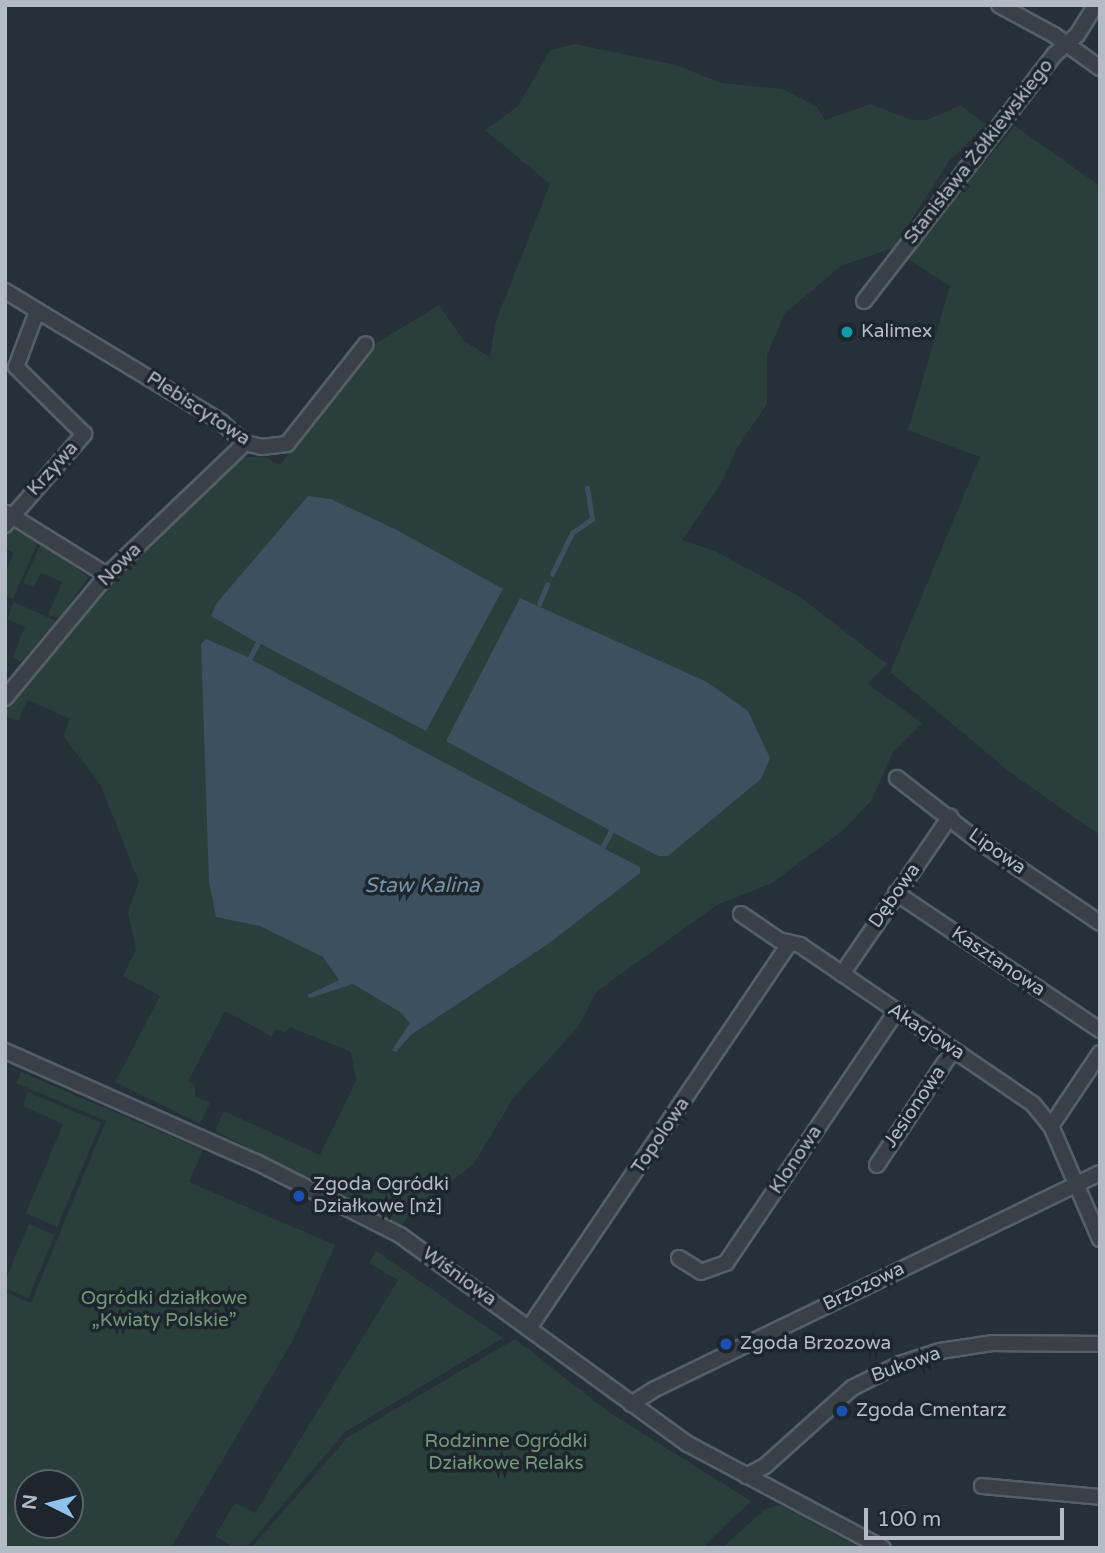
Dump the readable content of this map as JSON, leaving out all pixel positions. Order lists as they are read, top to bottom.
{
  "streets": {
    "street": [
      "Stanisława Żółkiewskiego",
      "Plebiscytowa",
      "Krzywa",
      "Nowa",
      "Lipowa",
      "Dębowa",
      "Kasztanowa",
      "Akacjowa",
      "Jesionowa",
      "Topolowa",
      "Klonowa",
      "Wiśniowa",
      "Brzozowa",
      "Bukowa"
    ]
  },
  "crossings": [
    ["Plebiscytowa", "Krzywa"],
    ["Plebiscytowa", "Nowa"],
    ["Lipowa", "Dębowa"],
    ["Dębowa", "Kasztanowa"],
    ["Dębowa", "Akacjowa"],
    ["Akacjowa", "Jesionowa"],
    ["Akacjowa", "Topolowa"],
    ["Akacjowa", "Klonowa"],
    ["Akacjowa", "Brzozowa"],
    ["Topolowa", "Wiśniowa"],
    ["Wiśniowa", "Brzozowa"],
    ["Wiśniowa", "Bukowa"]
  ],
  "water": ["Staw Kalina"],
  "parks": ["Ogródki działkowe „Kwiaty Polskie”", "Rodzinne Ogródki Działkowe Relaks"],
  "places": [
    "Kalimex",
    "Zgoda Ogródki Działkowe [nż]",
    "Zgoda Brzozowa",
    "Zgoda Cmentarz"
  ],
  "scale_bar": "100 m",
  "north": "left"
}
